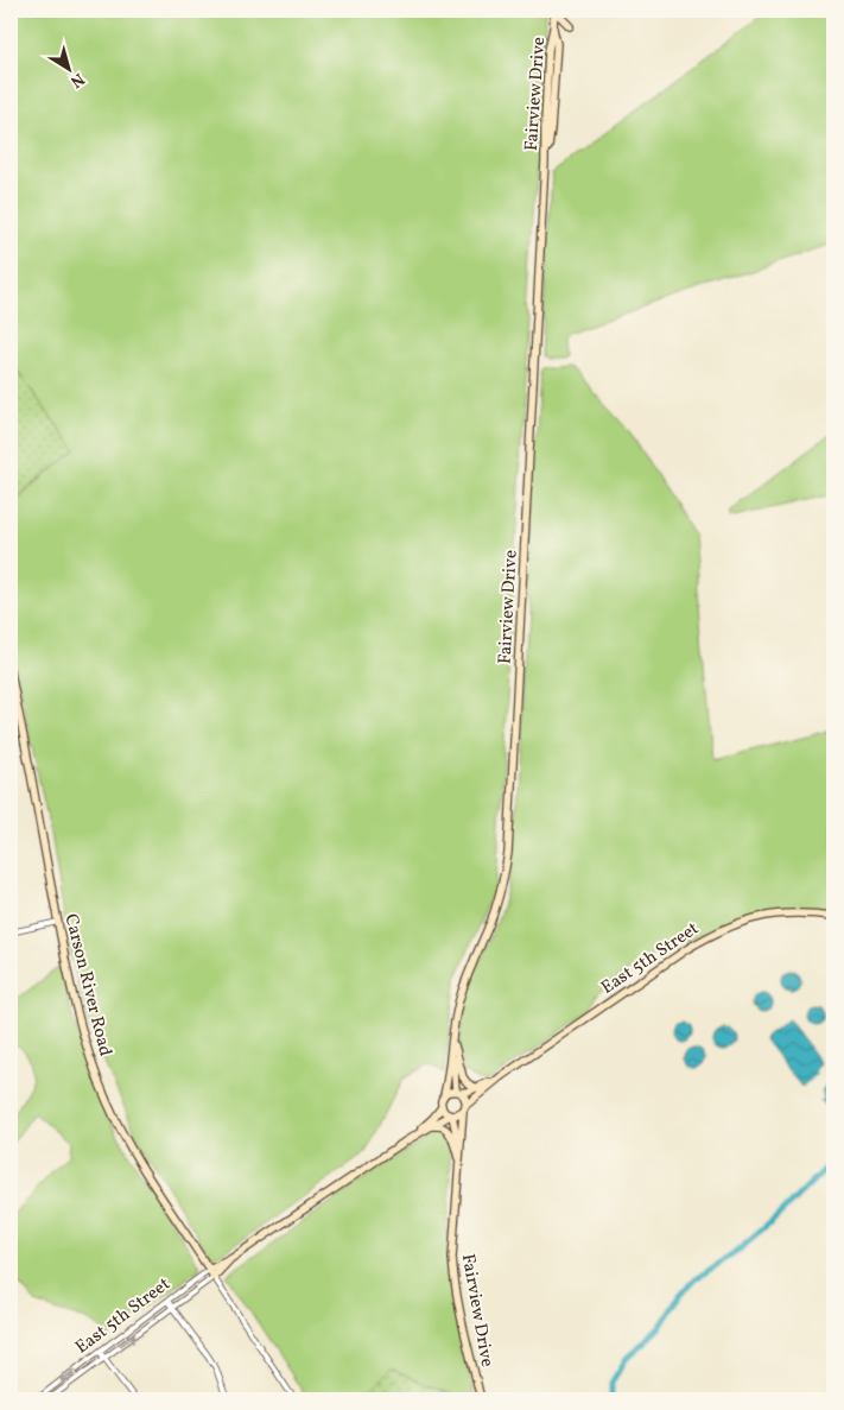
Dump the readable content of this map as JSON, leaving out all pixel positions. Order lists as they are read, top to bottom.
{
  "streets": {
    "main road": ["Fairview Drive", "East 5th Street", "Carson River Road"]
  },
  "crossings": [
    ["Fairview Drive", "East 5th Street"],
    ["East 5th Street", "Carson River Road"]
  ],
  "north": "bottom right"
}
